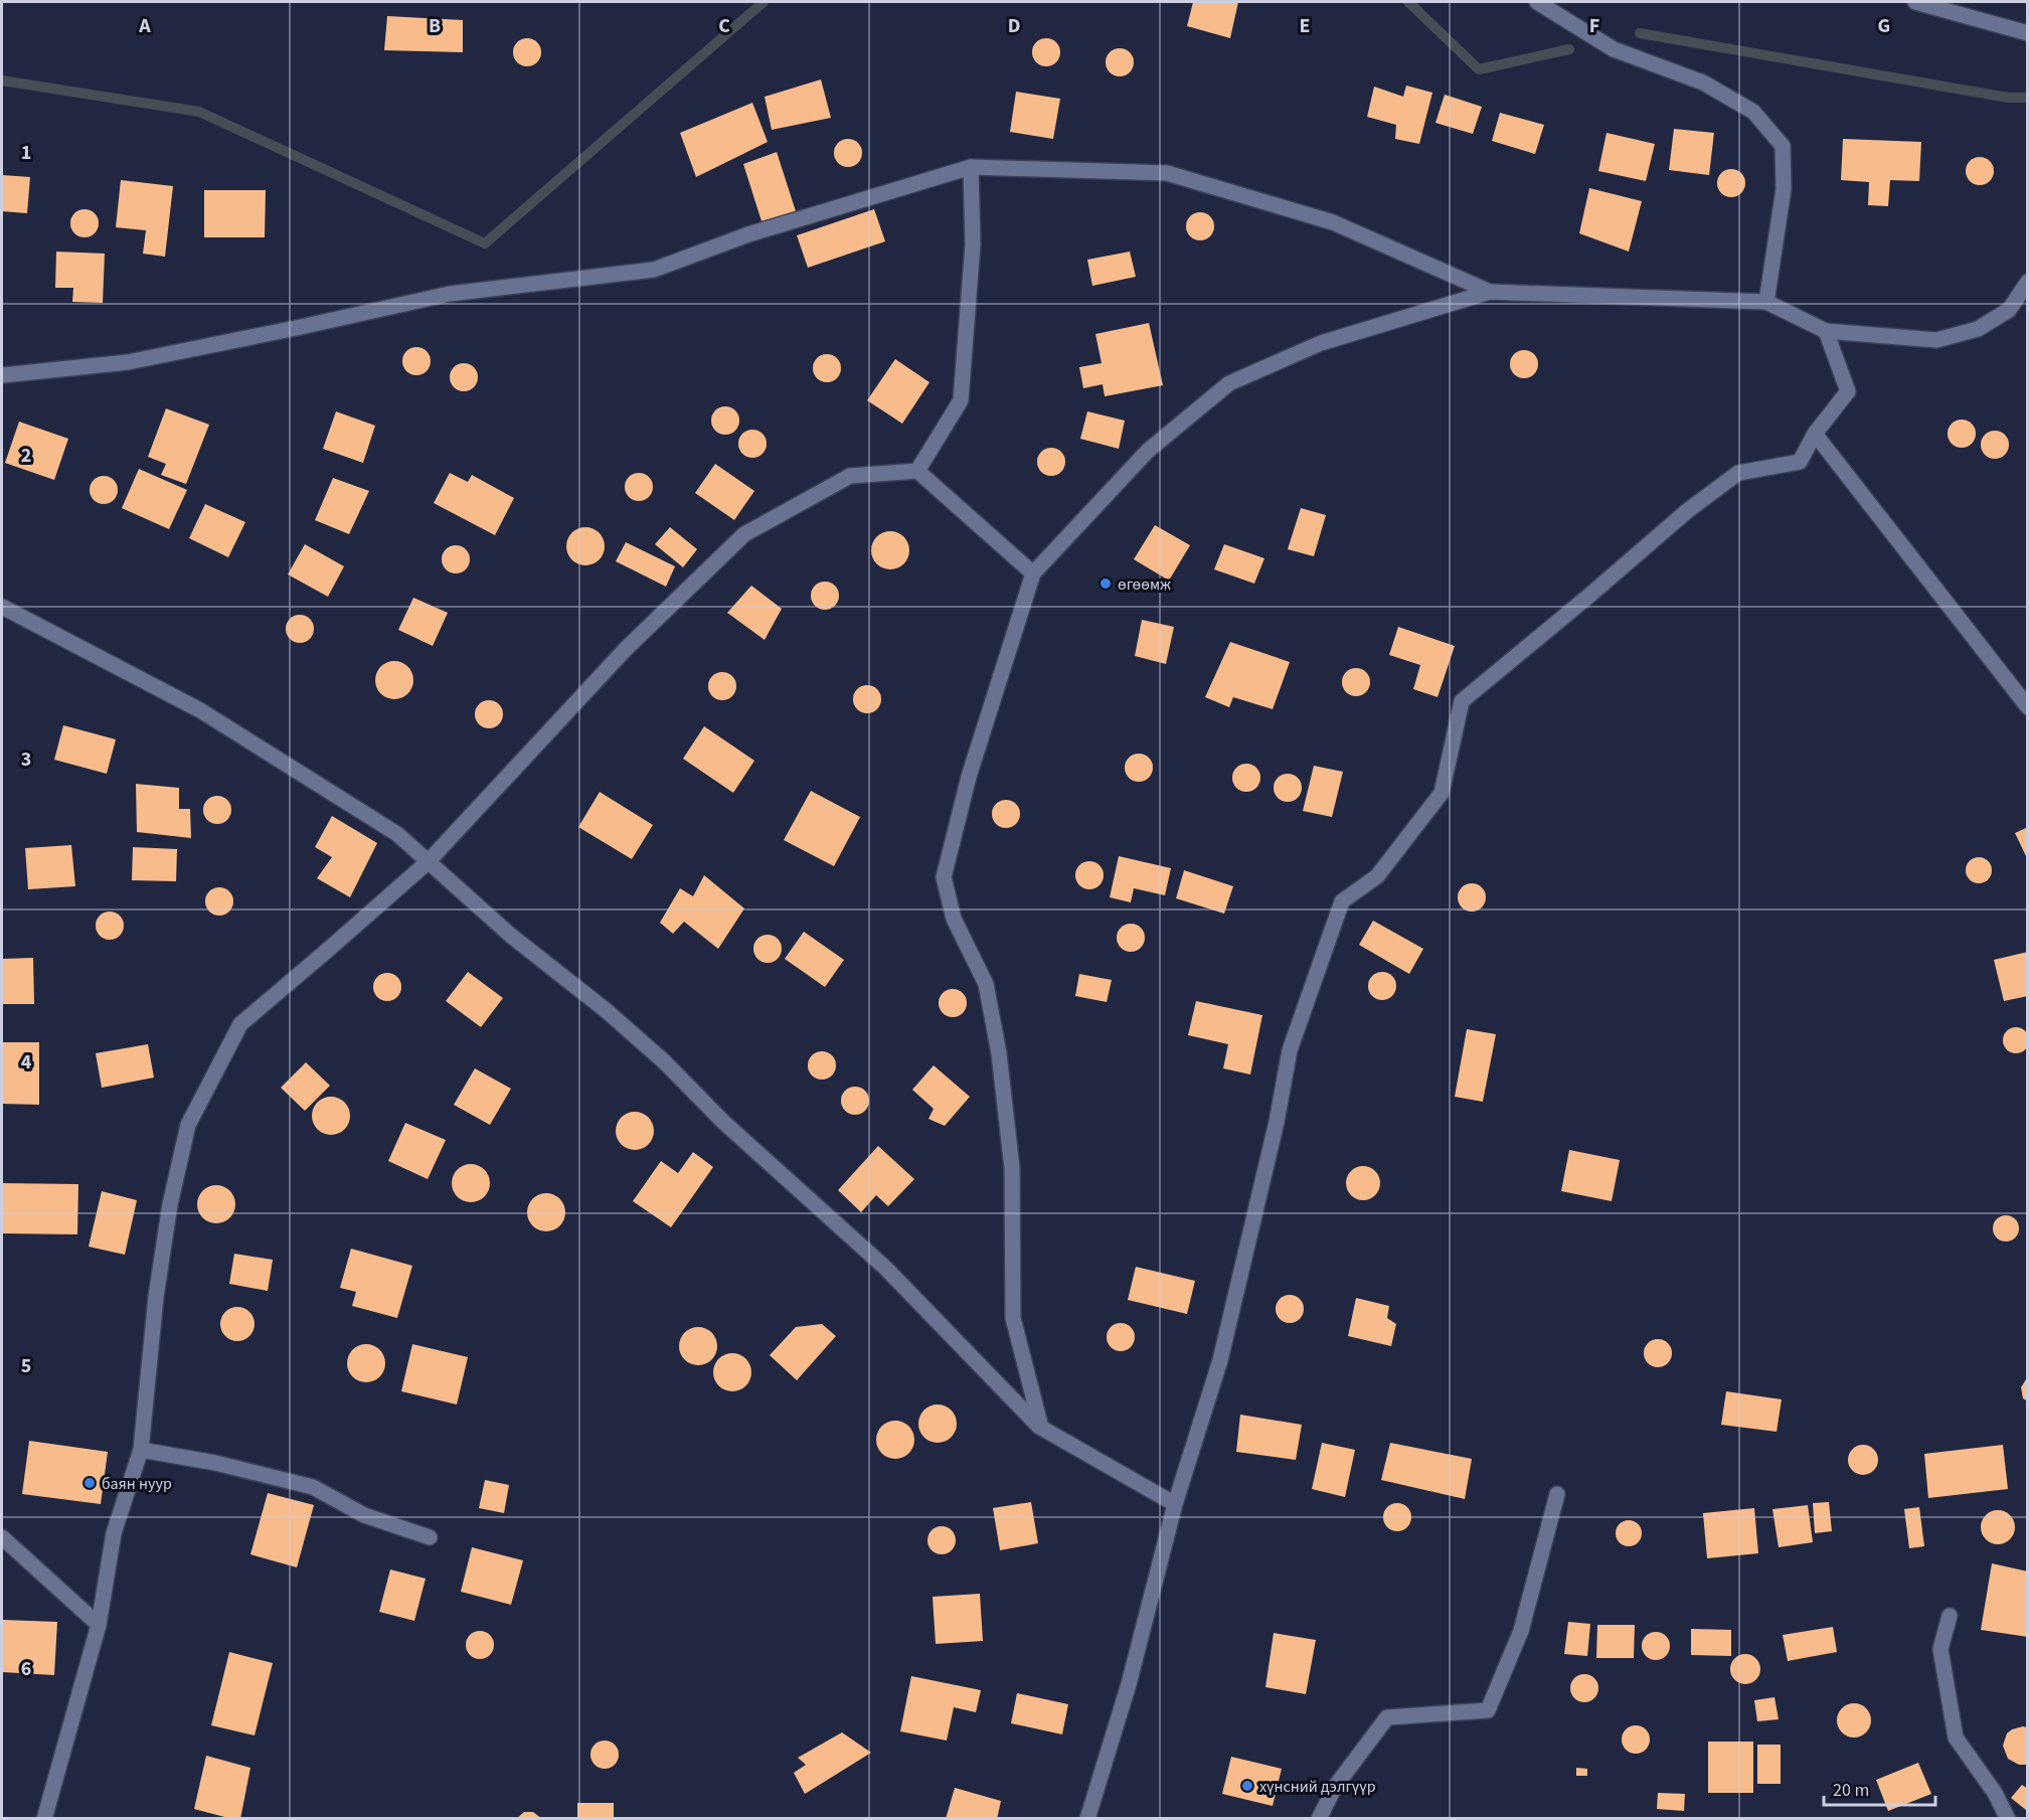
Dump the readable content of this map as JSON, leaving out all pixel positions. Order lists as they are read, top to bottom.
{
  "places": ["өгөөмж", "баян нуур", "хүнсний дэлгүүр"],
  "scale_bar": "20 m",
  "grid": {
    "columns": [
      "A",
      "B",
      "C",
      "D",
      "E",
      "F",
      "G"
    ],
    "rows": [
      "1",
      "2",
      "3",
      "4",
      "5",
      "6"
    ]
  }
}
